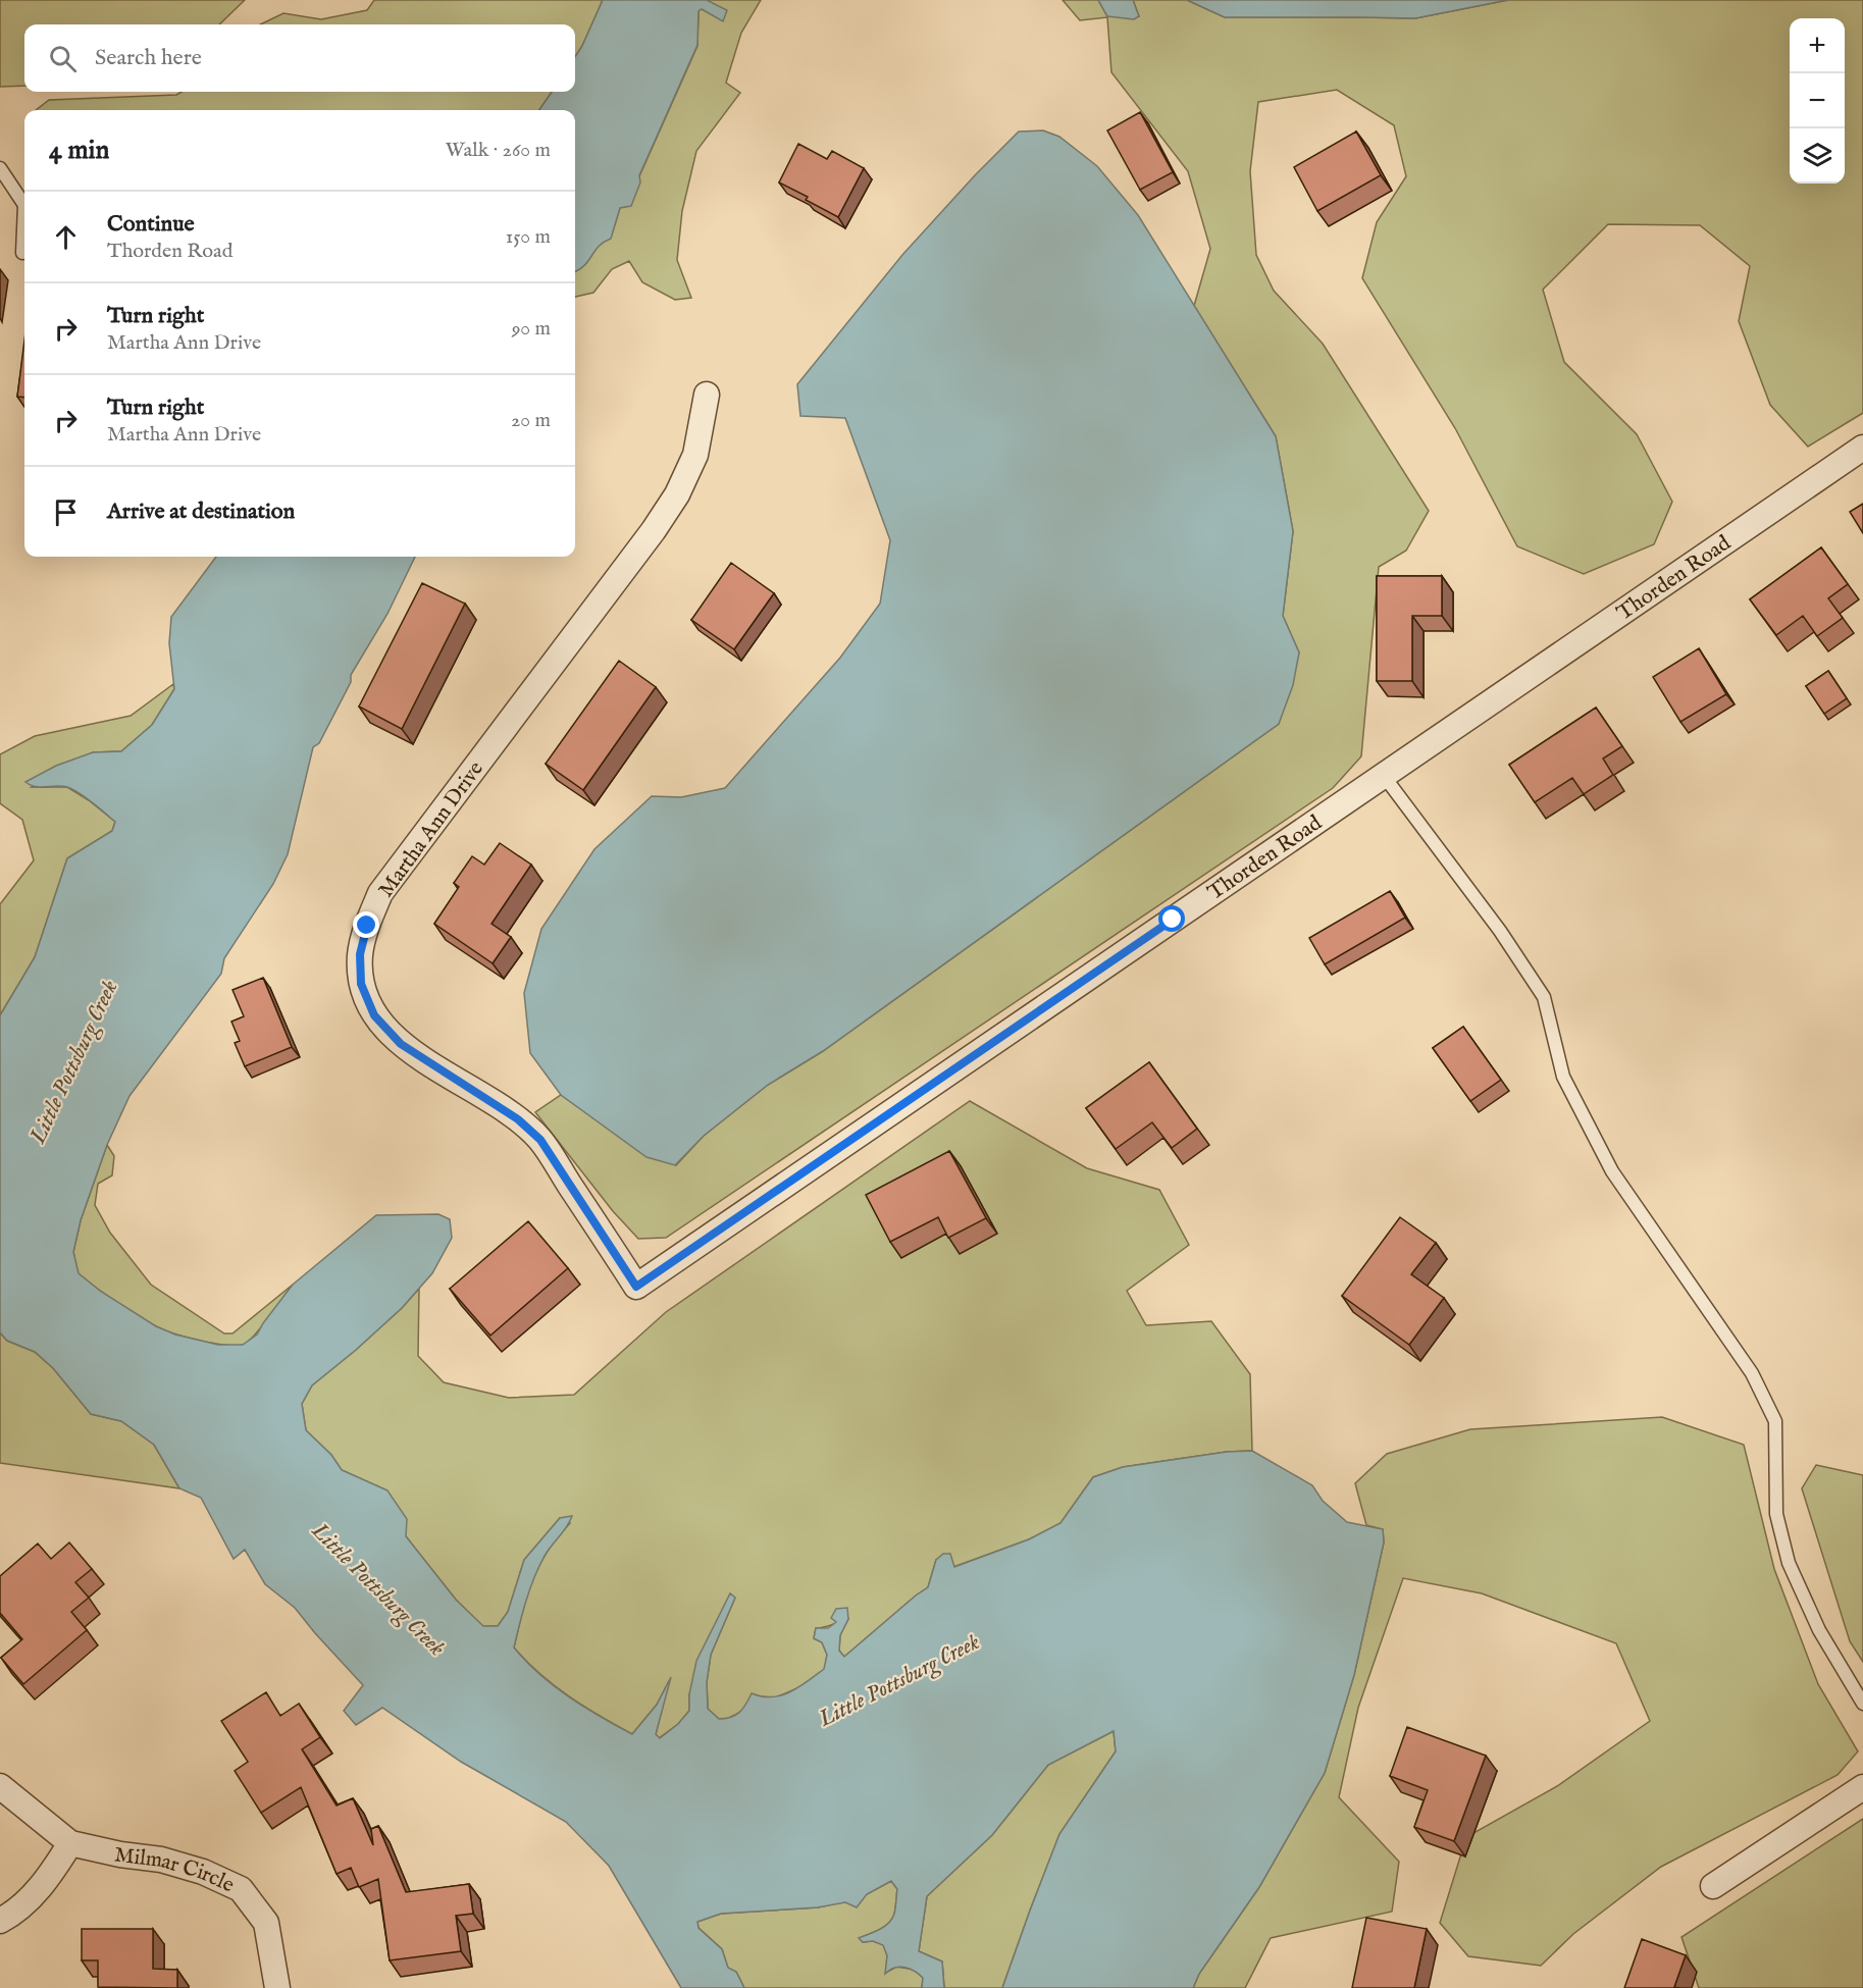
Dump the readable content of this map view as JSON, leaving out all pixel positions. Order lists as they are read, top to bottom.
{
  "streets": {
    "street": ["Thorden Road", "Martha Ann Drive", "Milmar Circle"]
  },
  "crossings": [
    ["Thorden Road", "Martha Ann Drive"]
  ],
  "water": ["Little Pottsburg Creek"],
  "page": {
    "map_buttons": ["+", "−"],
    "search": "Search here",
    "heading": ["4 min", "Walk · 260 m"],
    "list": [
      ["Continue", "Thorden Road", "150 m"],
      ["Turn right", "Martha Ann Drive", "90 m"],
      ["Turn right", "Martha Ann Drive", "20 m"],
      "Arrive at destination"
    ]
  }
}
